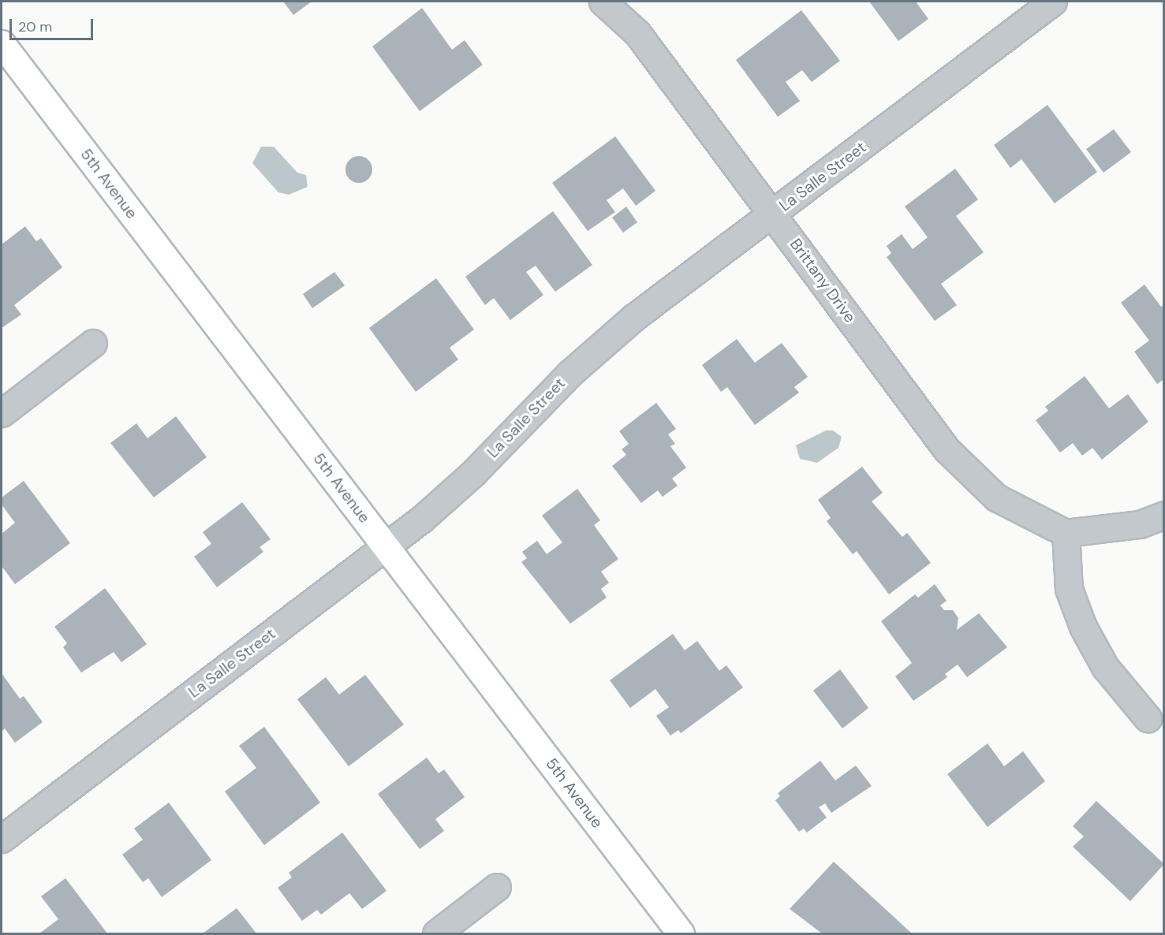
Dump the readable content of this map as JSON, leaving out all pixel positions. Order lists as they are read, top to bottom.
{
  "streets": {
    "main road": ["5th Avenue"],
    "street": ["La Salle Street", "Brittany Drive"]
  },
  "crossings": [
    ["La Salle Street", "5th Avenue"],
    ["La Salle Street", "Brittany Drive"]
  ],
  "scale_bar": "20 m"
}
